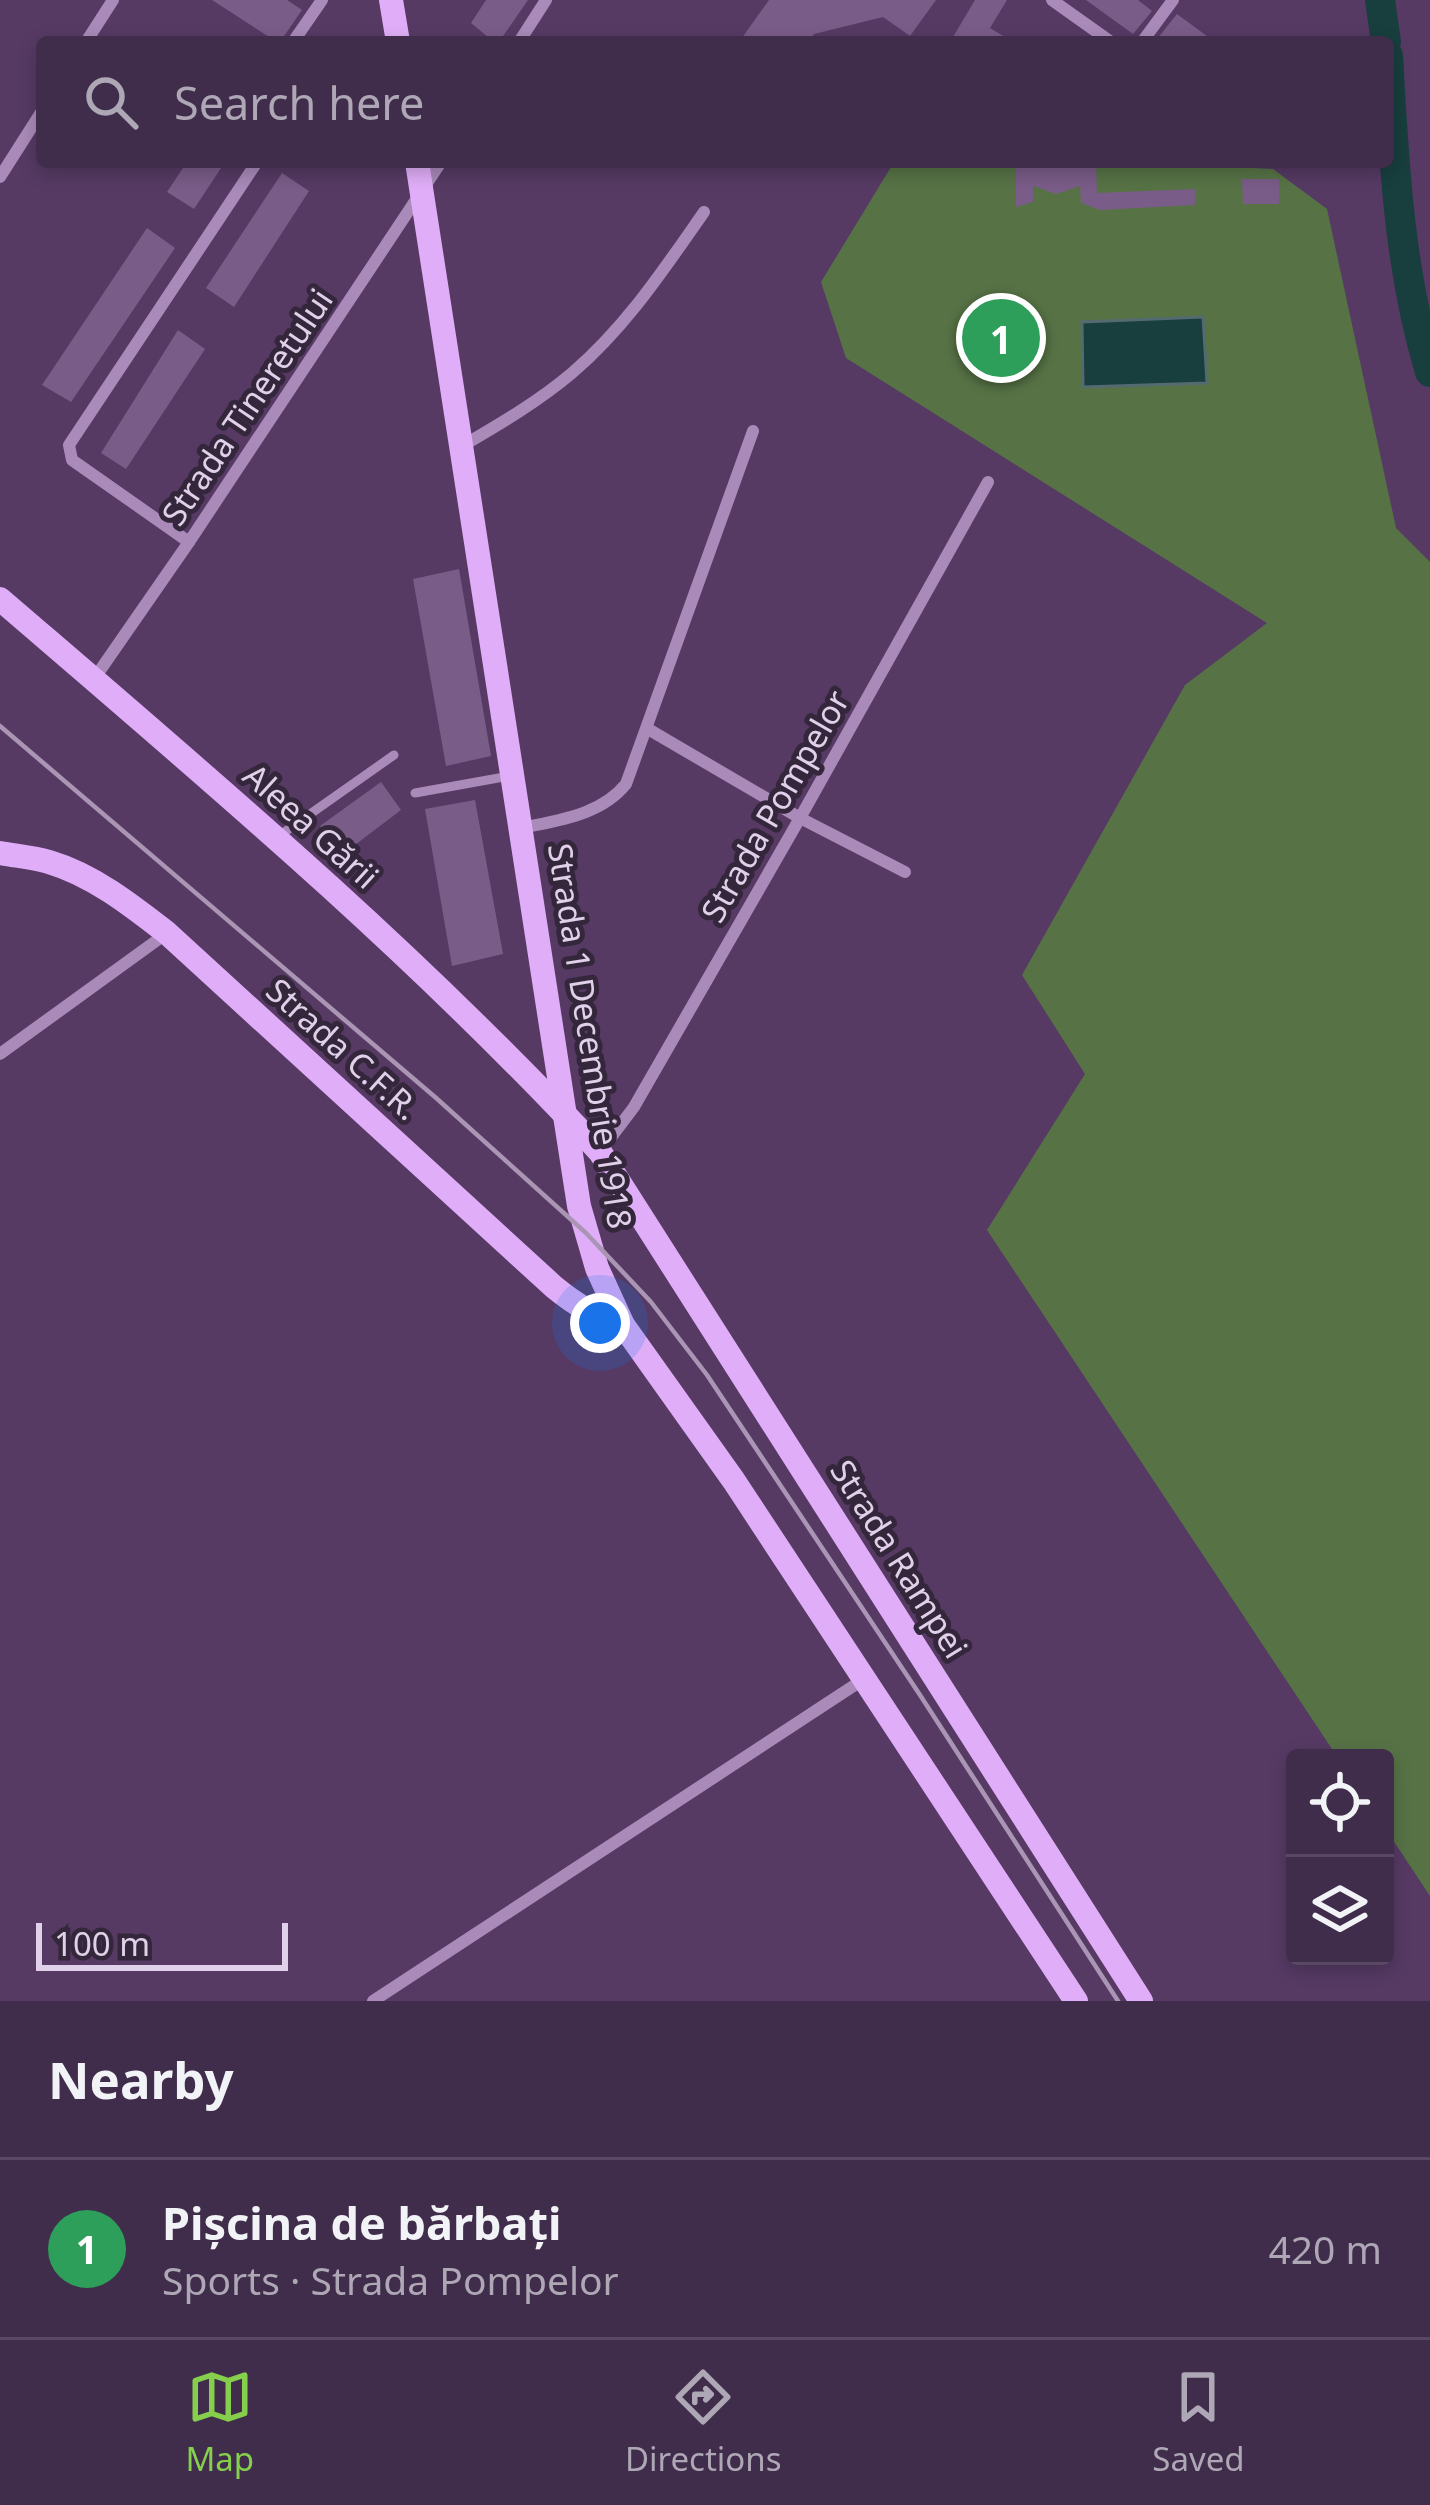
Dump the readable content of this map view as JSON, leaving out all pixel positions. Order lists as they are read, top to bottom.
{
  "streets": {
    "street": [
      "Strada Tineretului",
      "Strada Pompelor",
      "Aleea Gării",
      "Strada 1 Decembrie 1918",
      "Strada C.F.R.",
      "Strada Rampei"
    ]
  },
  "crossings": [
    ["Strada Tineretului", "Aleea Gării"],
    ["Strada Tineretului", "Strada 1 Decembrie 1918"],
    ["Strada Pompelor", "Aleea Gării"],
    ["Strada Pompelor", "Strada Rampei"],
    ["Aleea Gării", "Strada 1 Decembrie 1918"],
    ["Aleea Gării", "Strada Rampei"],
    ["Strada 1 Decembrie 1918", "Strada C.F.R."]
  ],
  "scale_bar": "100 m",
  "page": {
    "search": "Search here",
    "pins": "1",
    "scale": "100 m",
    "heading": "Nearby",
    "list": [
      {
        "mark": "1",
        "name": "Pișcina de bărbați",
        "note": "Sports · Strada Pompelor",
        "value": "420 m"
      }
    ],
    "nav": ["Map", "Directions", "Saved"]
  }
}
